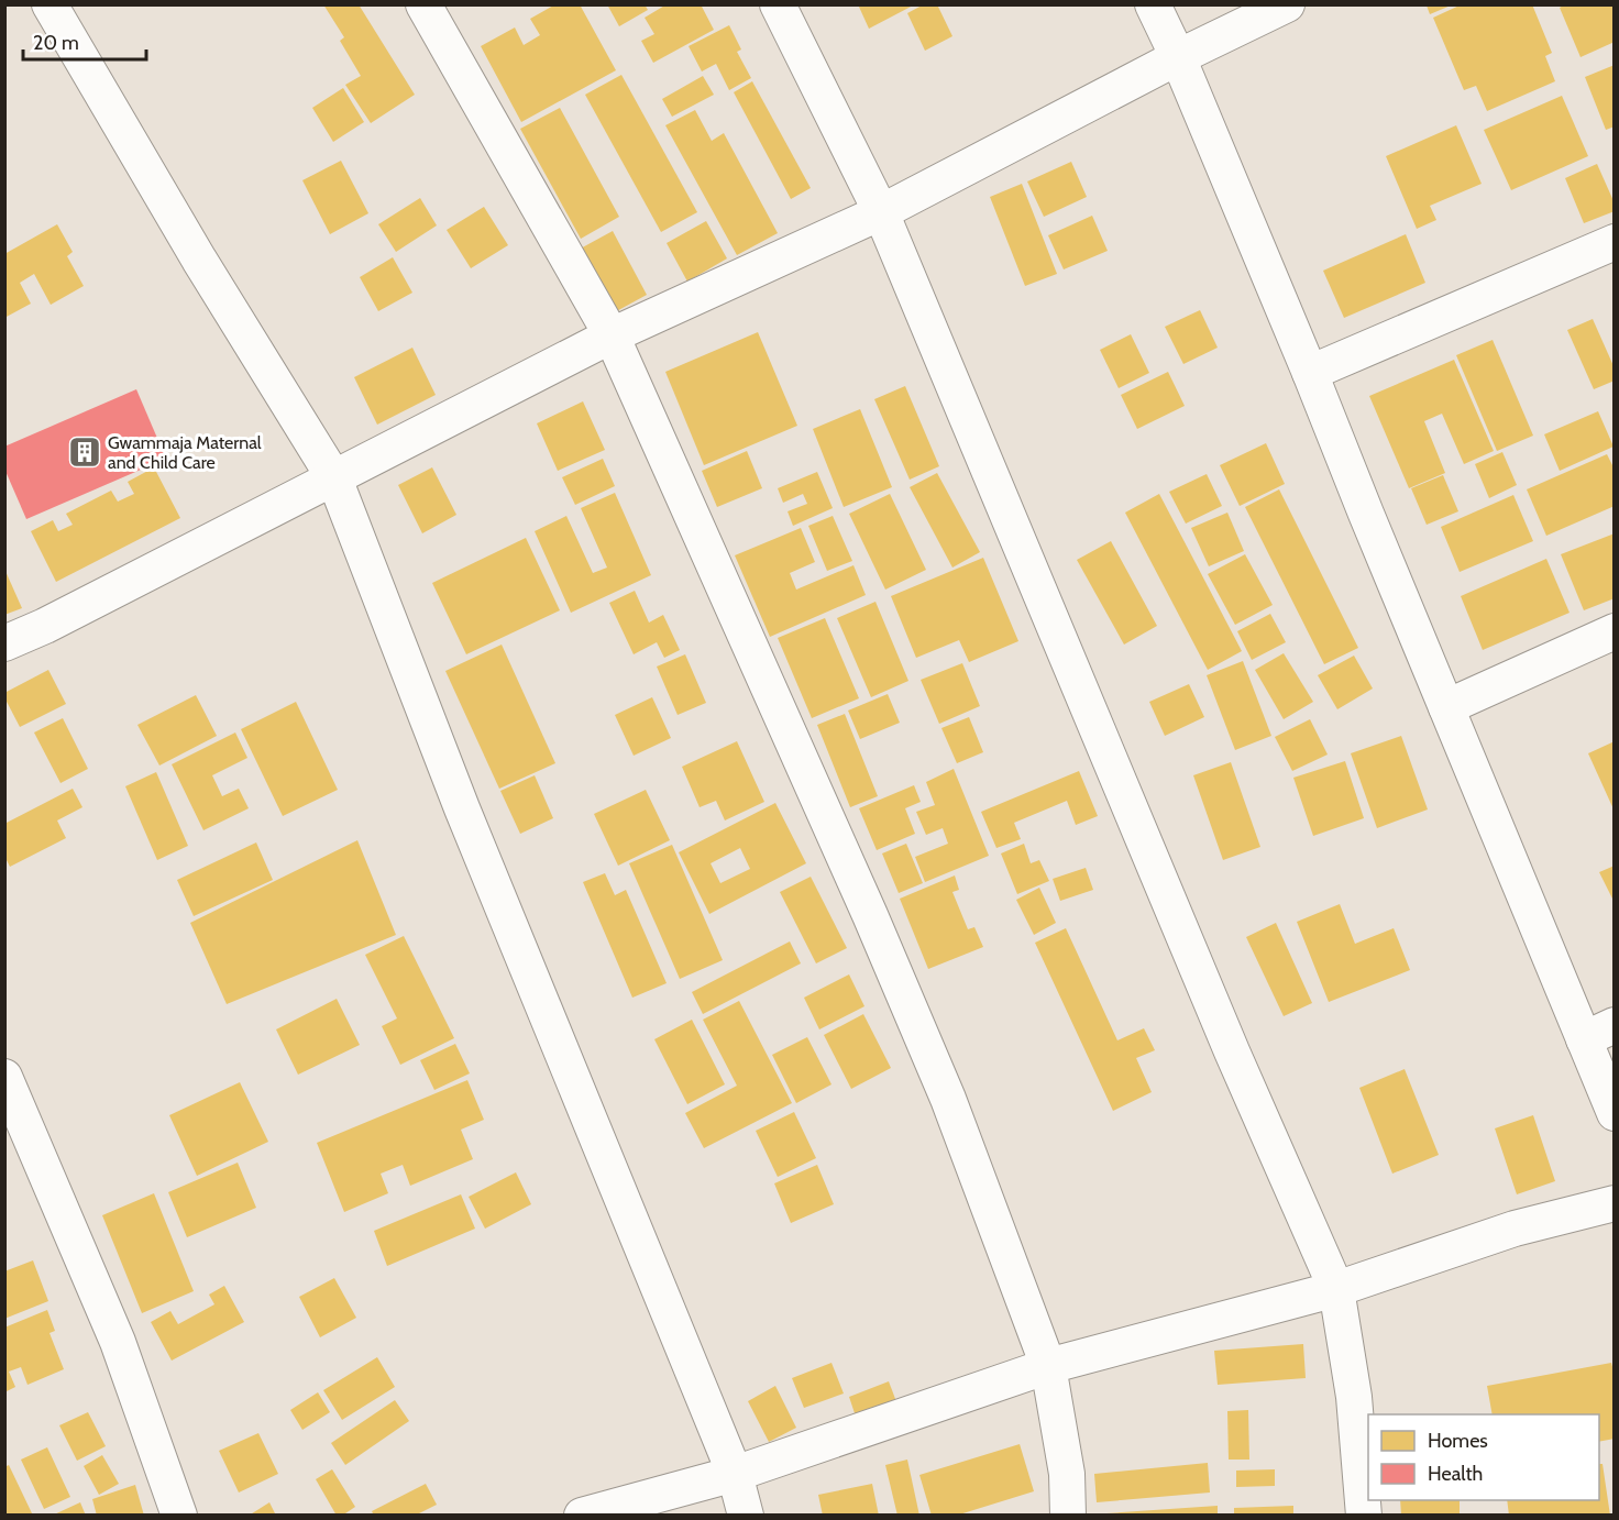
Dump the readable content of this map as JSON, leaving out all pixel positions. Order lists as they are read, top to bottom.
{
  "places": {
    "building": ["Gwammaja Maternal and Child Care"]
  },
  "legend": ["Homes", "Health"],
  "scale_bar": "20 m"
}
